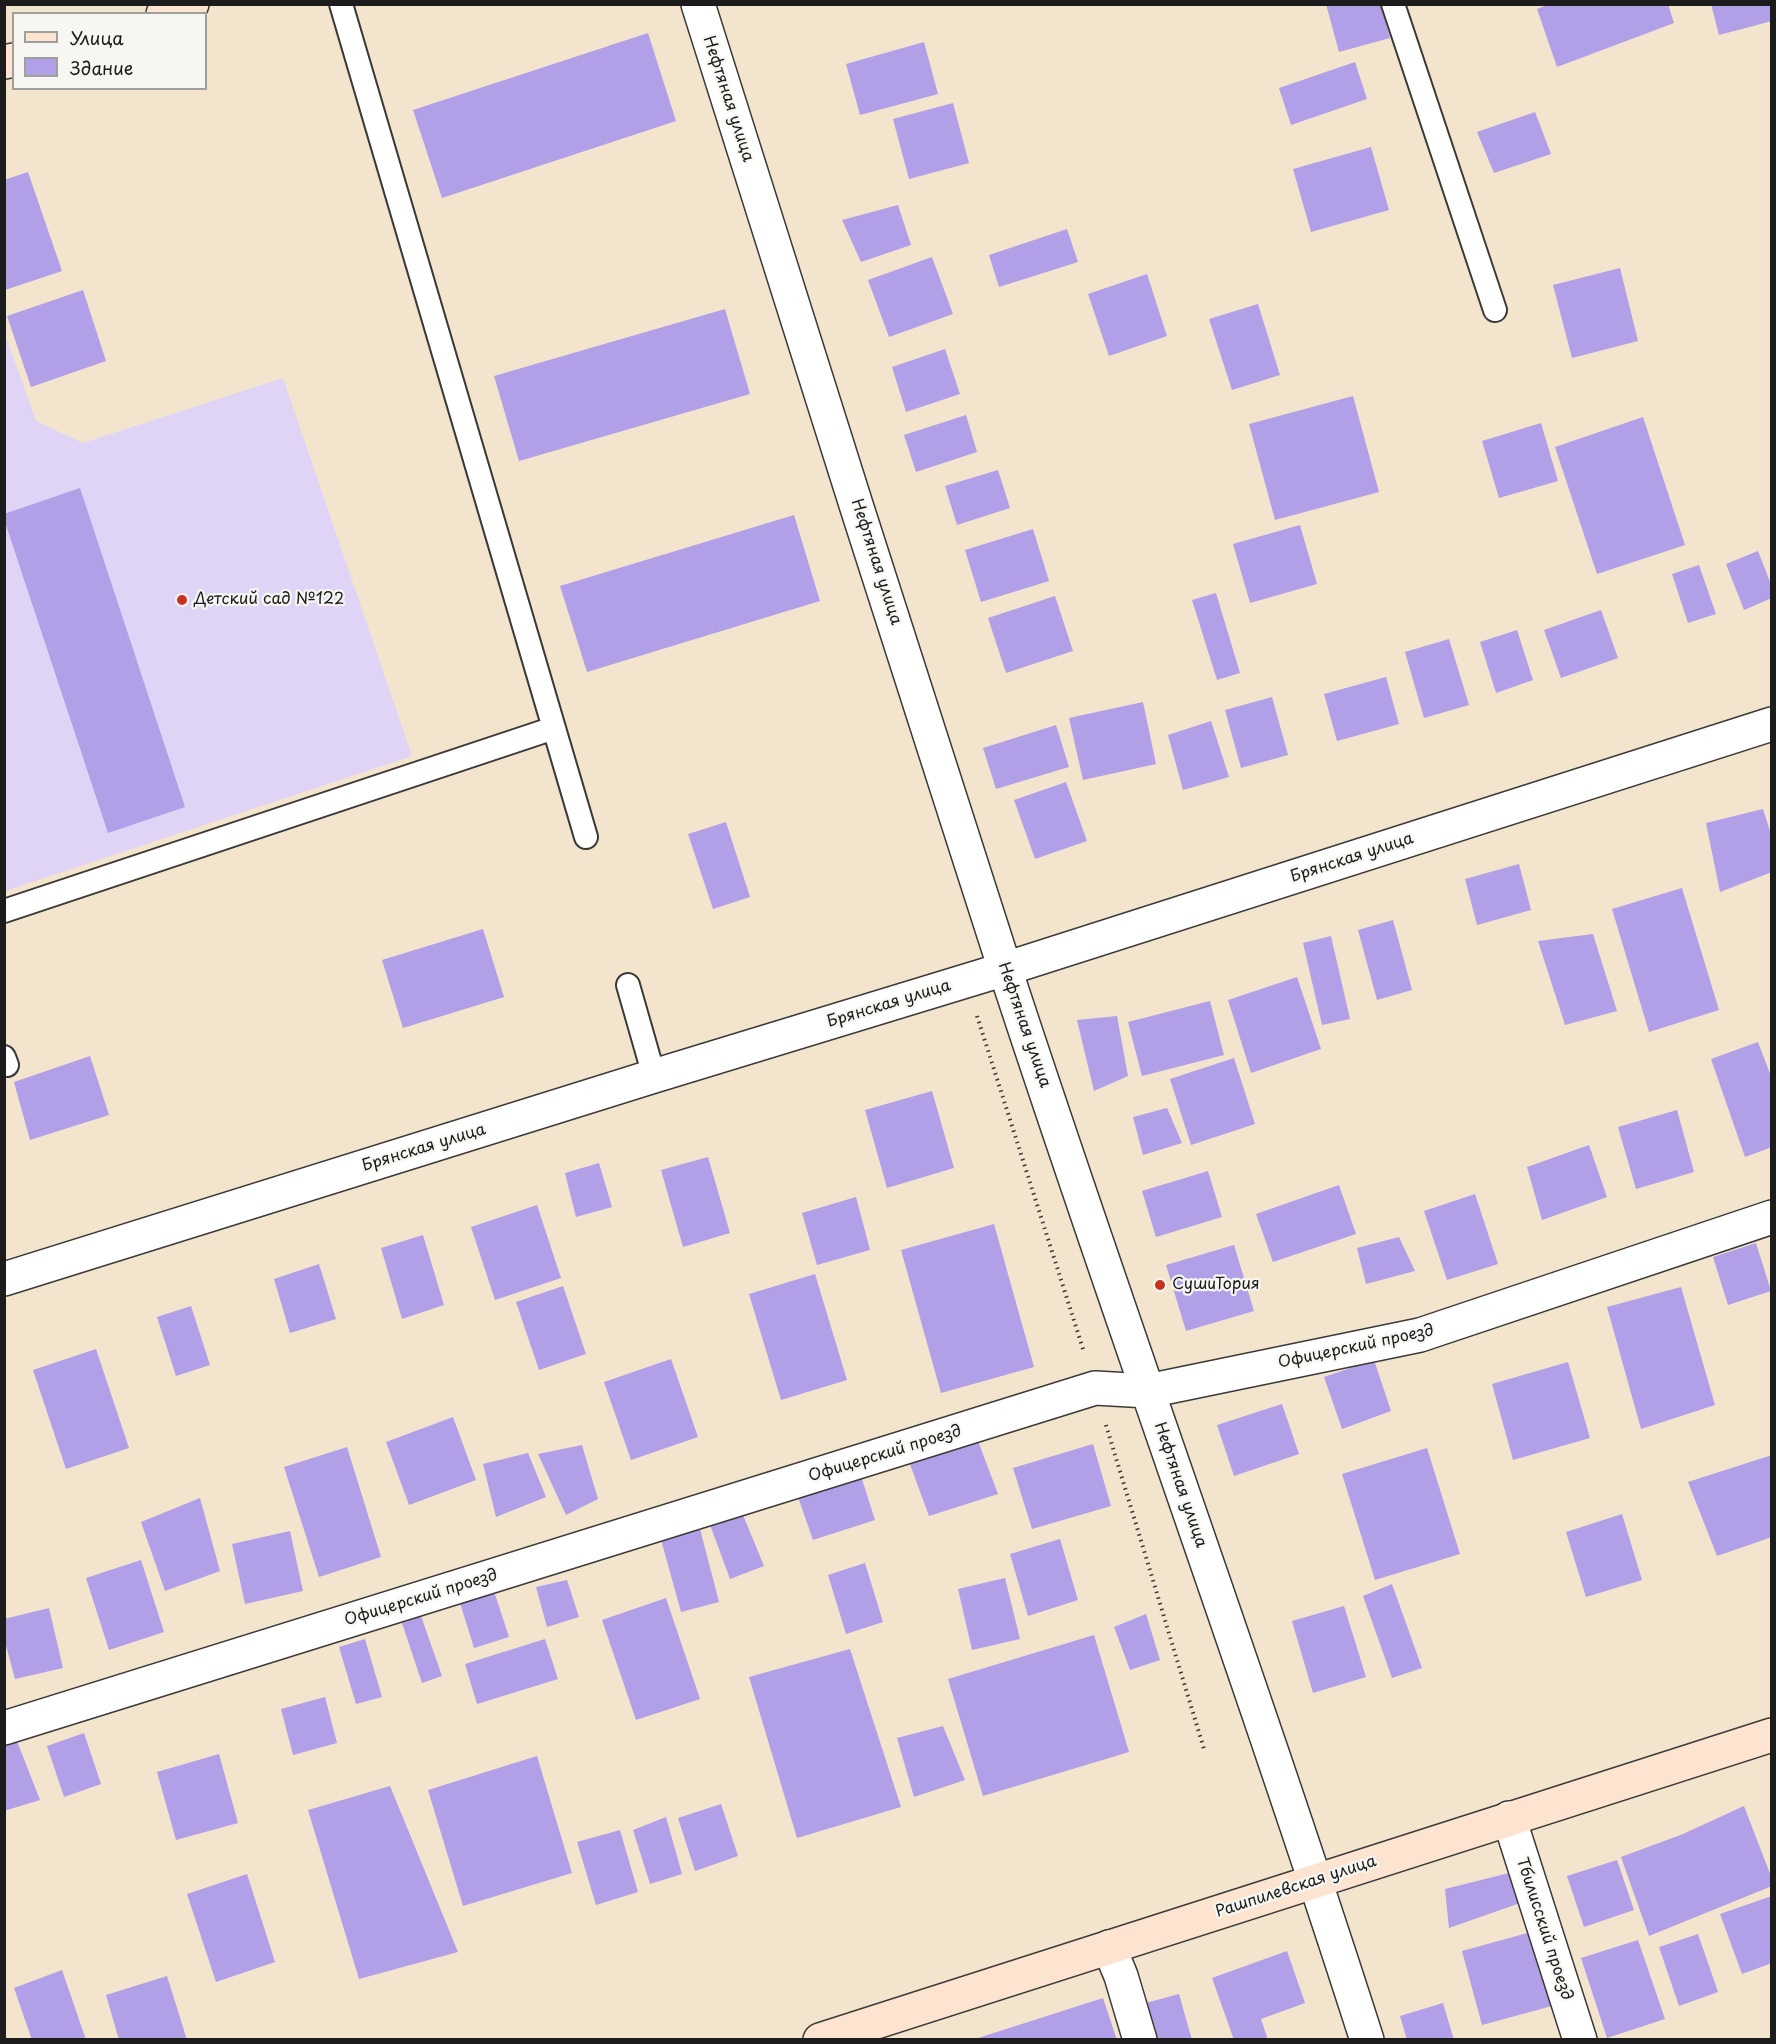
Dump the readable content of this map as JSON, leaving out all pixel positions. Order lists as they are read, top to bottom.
{
  "streets": {
    "street": [
      "Нефтяная улица",
      "Брянская улица",
      "Офицерский проезд",
      "Рашпилевская улица",
      "Тбилисский проезд"
    ]
  },
  "crossings": [
    ["Нефтяная улица", "Брянская улица"],
    ["Нефтяная улица", "Офицерский проезд"],
    ["Нефтяная улица", "Рашпилевская улица"],
    ["Рашпилевская улица", "Тбилисский проезд"]
  ],
  "places": ["Детский сад №122", "СушиТория"],
  "legend": ["Улица", "Здание"]
}
